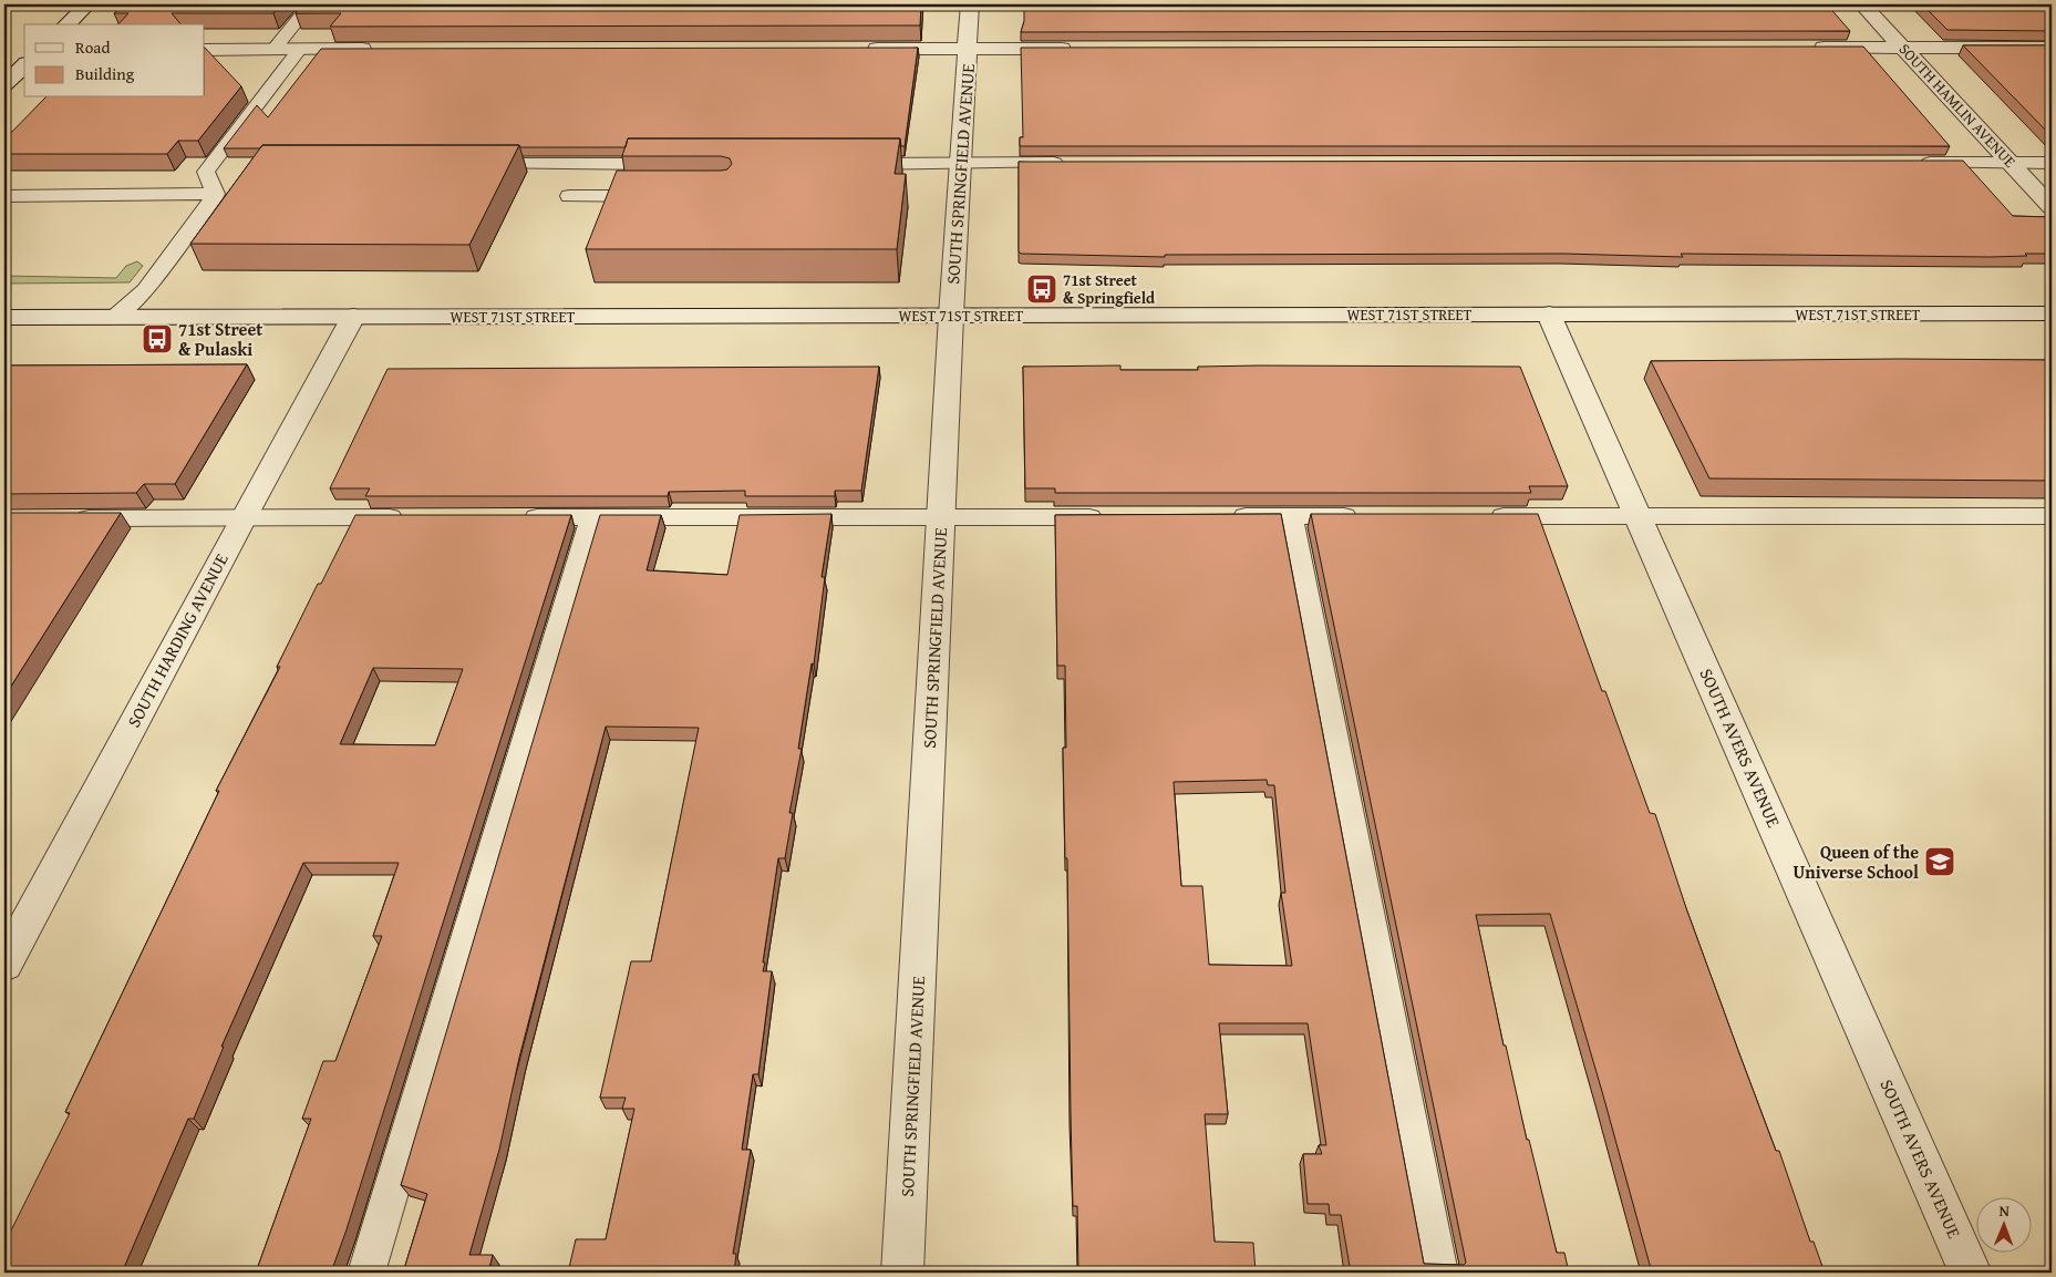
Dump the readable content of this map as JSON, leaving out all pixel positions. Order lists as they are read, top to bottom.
{
  "streets": {
    "street": [
      "SOUTH HAMLIN AVENUE",
      "SOUTH SPRINGFIELD AVENUE",
      "WEST 71ST STREET",
      "SOUTH HARDING AVENUE",
      "SOUTH AVERS AVENUE"
    ]
  },
  "crossings": [
    ["SOUTH SPRINGFIELD AVENUE", "WEST 71ST STREET"],
    ["WEST 71ST STREET", "SOUTH HARDING AVENUE"],
    ["WEST 71ST STREET", "SOUTH AVERS AVENUE"]
  ],
  "places": {
    "bus stop": ["71st Street & Springfield", "71st Street & Pulaski"],
    "school or university": ["Queen of the Universe School"]
  },
  "legend": ["Road", "Building"],
  "north": "top"
}
